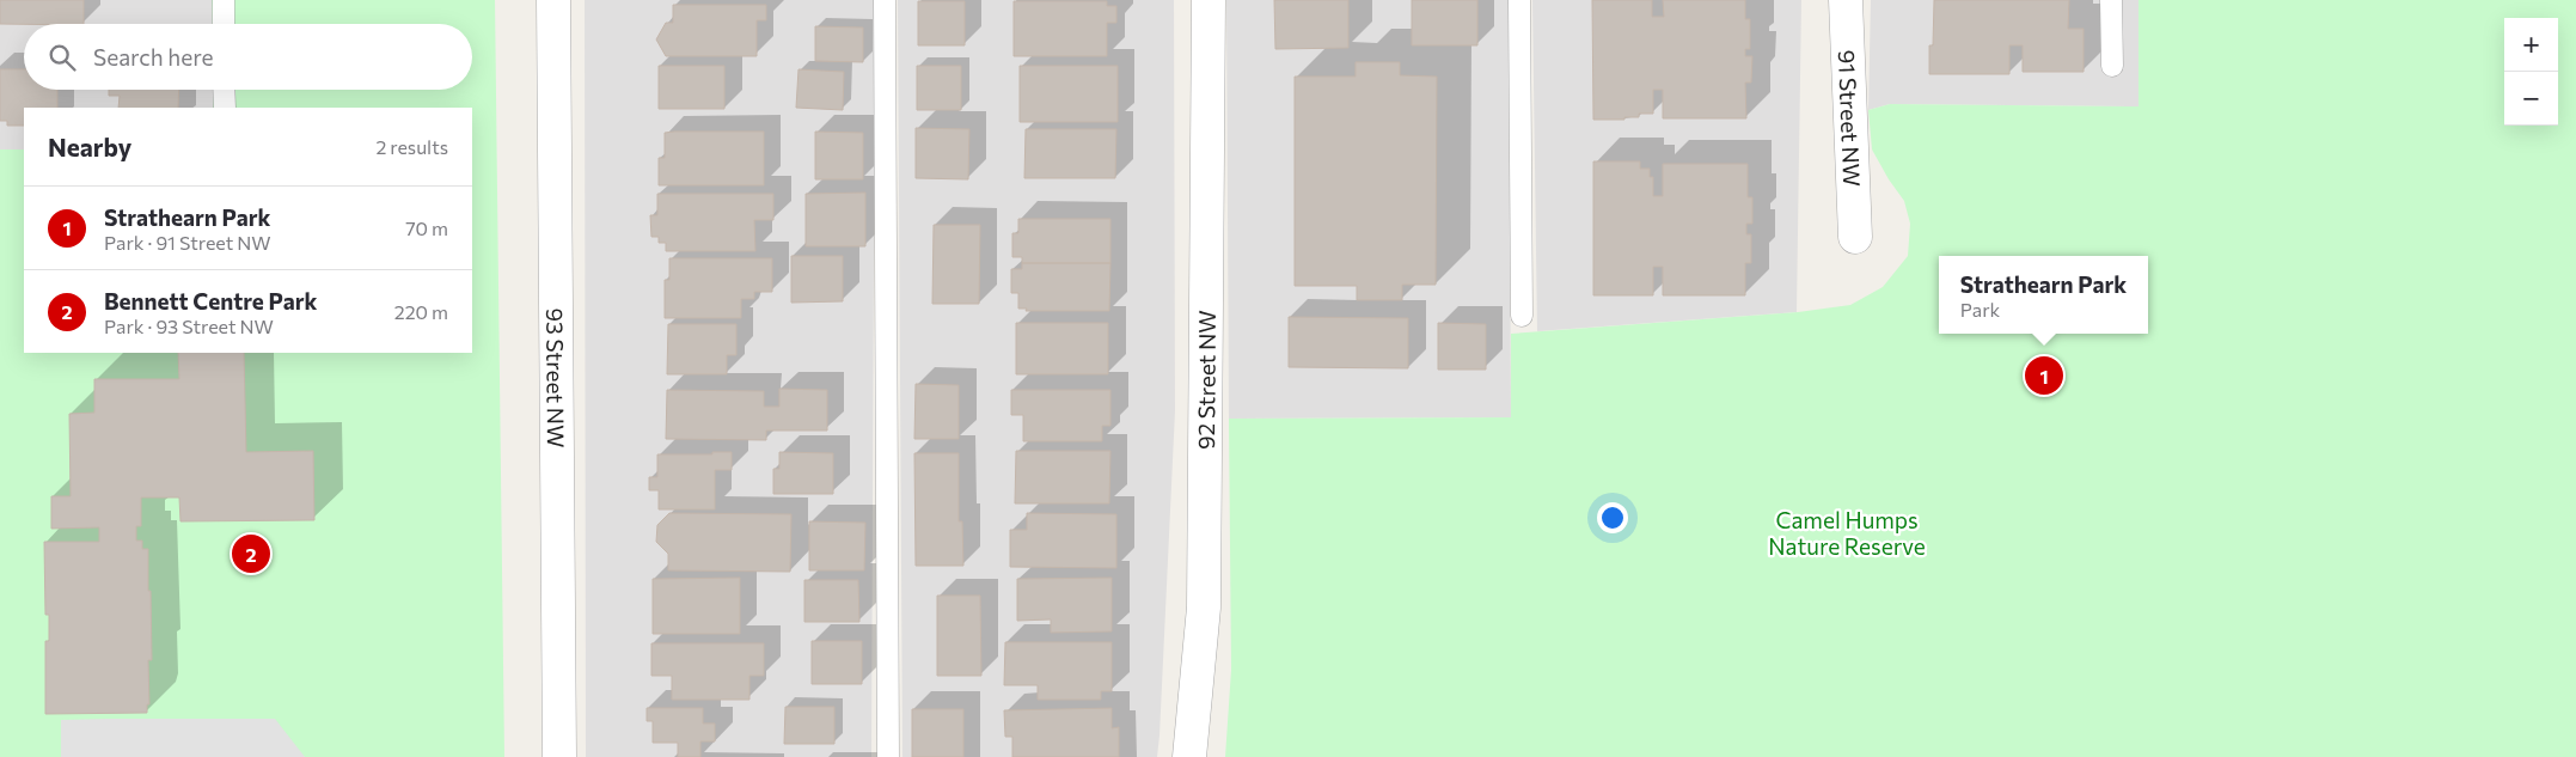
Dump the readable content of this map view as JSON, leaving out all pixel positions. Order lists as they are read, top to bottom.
{
  "streets": {
    "street": ["91 Street NW", "93 Street NW", "92 Street NW"]
  },
  "parks": ["Camel Humps Nature Reserve"],
  "page": {
    "map_buttons": ["+", "−"],
    "search": "Search here",
    "heading": ["Nearby", "2 results"],
    "list": [
      {
        "mark": "1",
        "name": "Strathearn Park",
        "note": "Park · 91 Street NW",
        "value": "70 m"
      },
      {
        "mark": "2",
        "name": "Bennett Centre Park",
        "note": "Park · 93 Street NW",
        "value": "220 m"
      }
    ],
    "popup": ["Strathearn Park", "Park"],
    "pins": ["1", "2"]
  }
}
